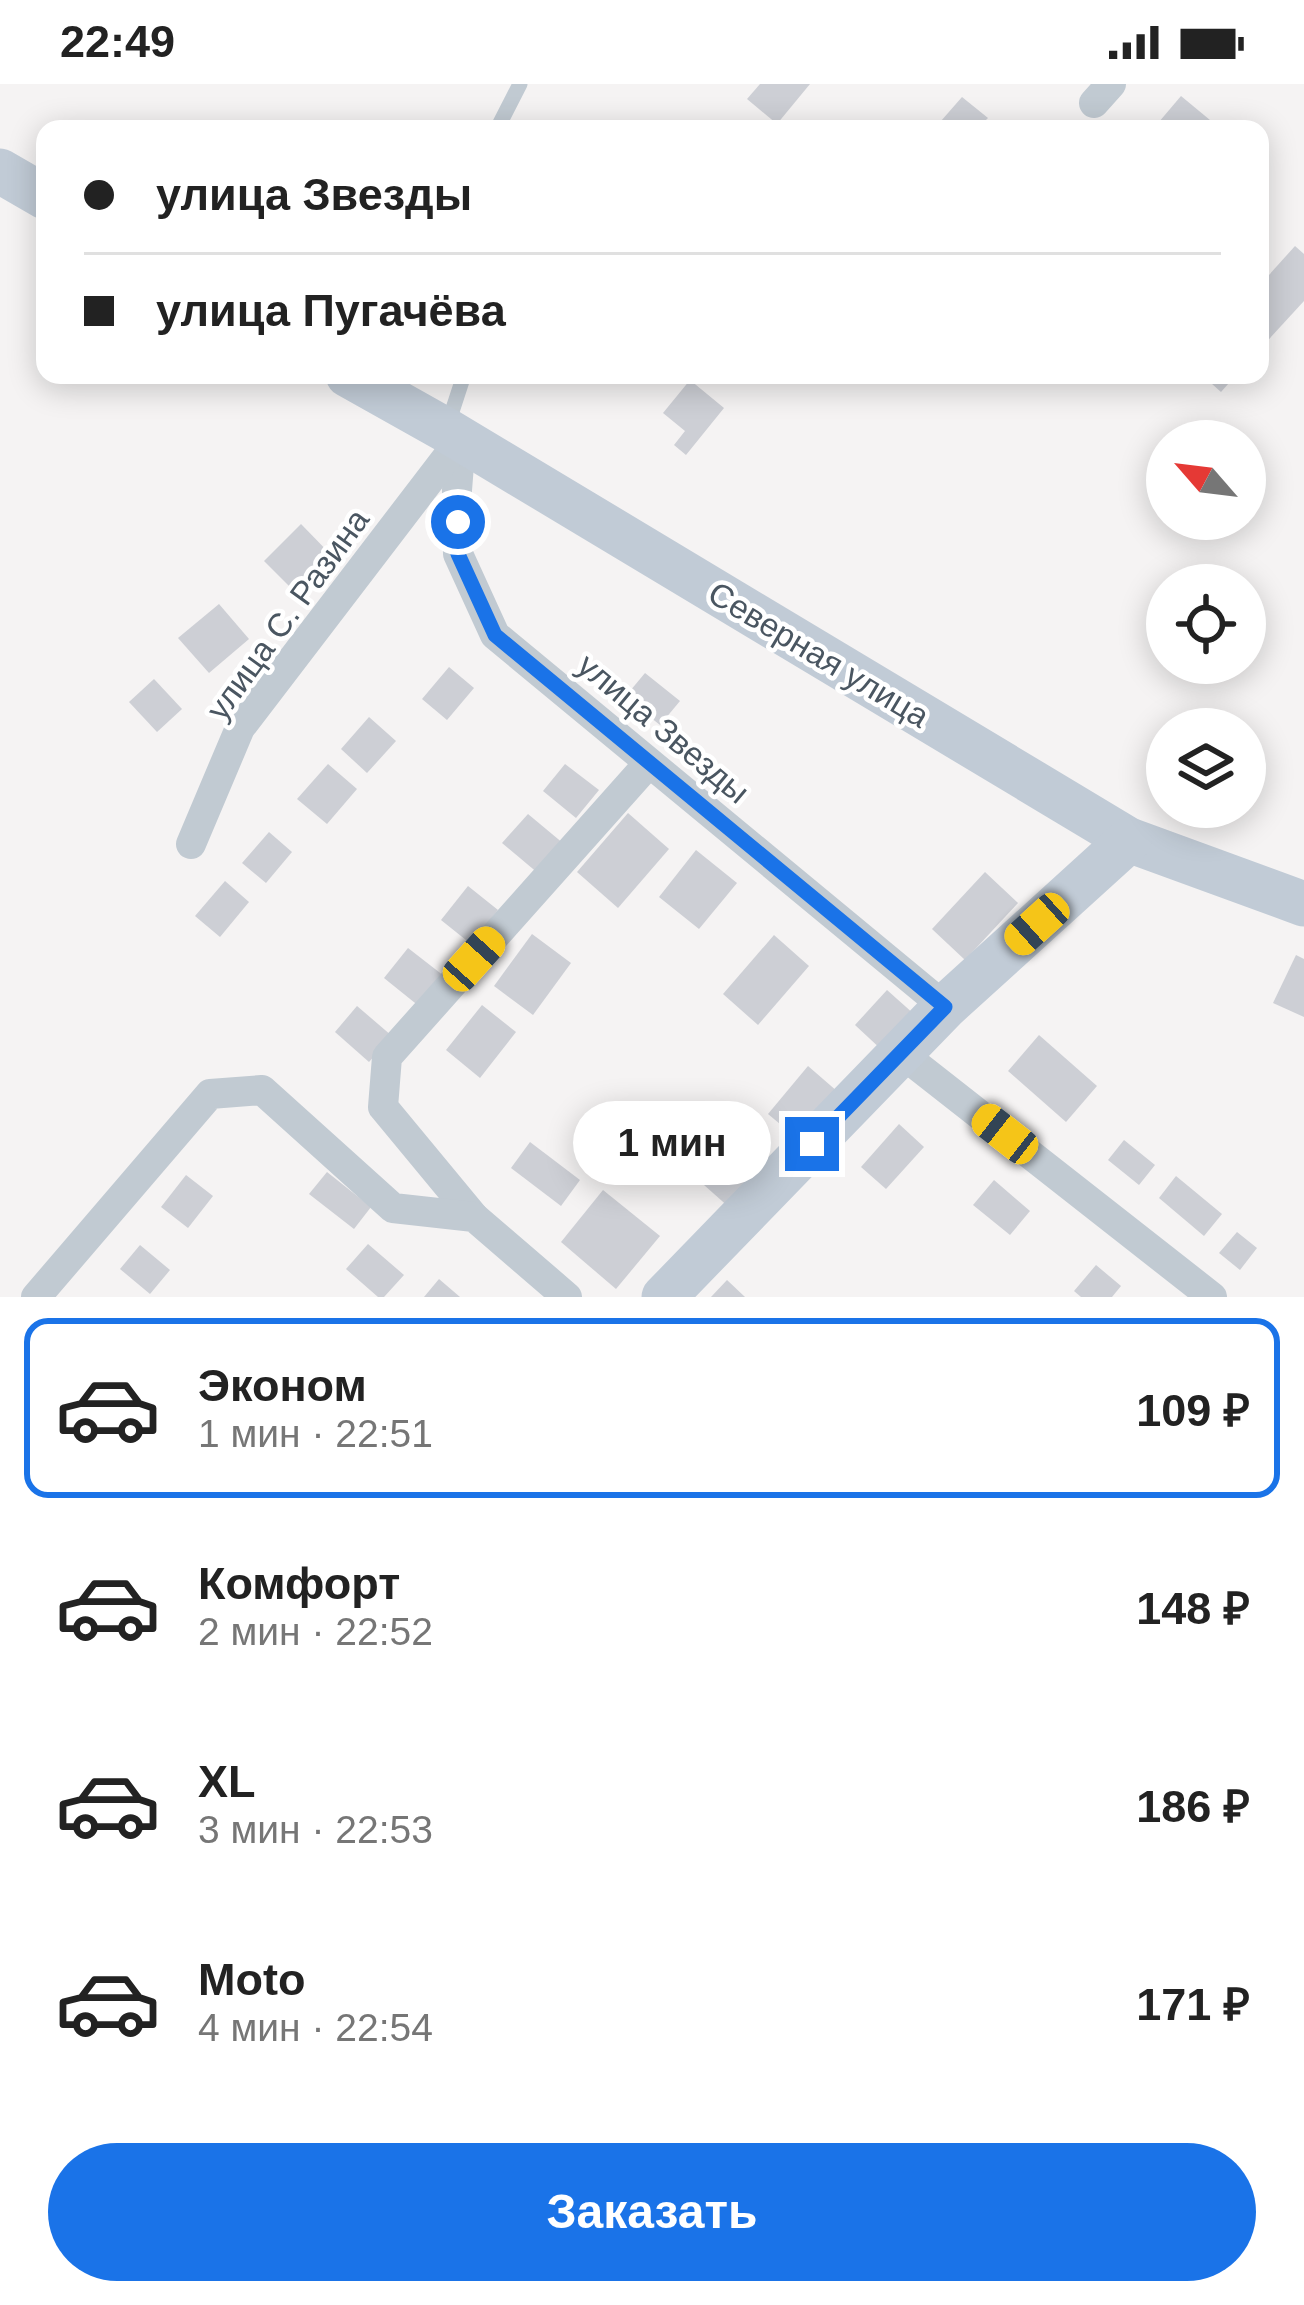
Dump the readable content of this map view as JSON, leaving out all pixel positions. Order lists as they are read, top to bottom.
{
  "streets": {
    "street": ["улица С. Разина", "Северная улица", "улица Звезды"]
  },
  "crossings": [
    ["улица С. Разина", "Северная улица"],
    ["улица С. Разина", "улица Звезды"],
    ["Северная улица", "улица Звезды"]
  ],
  "north": "top left",
  "page": {
    "status": "22:49",
    "banner": ["улица Звезды", "улица Пугачёва"],
    "bubble": "1 мин",
    "list": [
      {
        "name": "Эконом",
        "note": "1 мин · 22:51",
        "value": "109 ₽"
      },
      {
        "name": "Комфорт",
        "note": "2 мин · 22:52",
        "value": "148 ₽"
      },
      {
        "name": "XL",
        "note": "3 мин · 22:53",
        "value": "186 ₽"
      },
      {
        "name": "Moto",
        "note": "4 мин · 22:54",
        "value": "171 ₽"
      }
    ],
    "buttons": "Заказать"
  }
}
